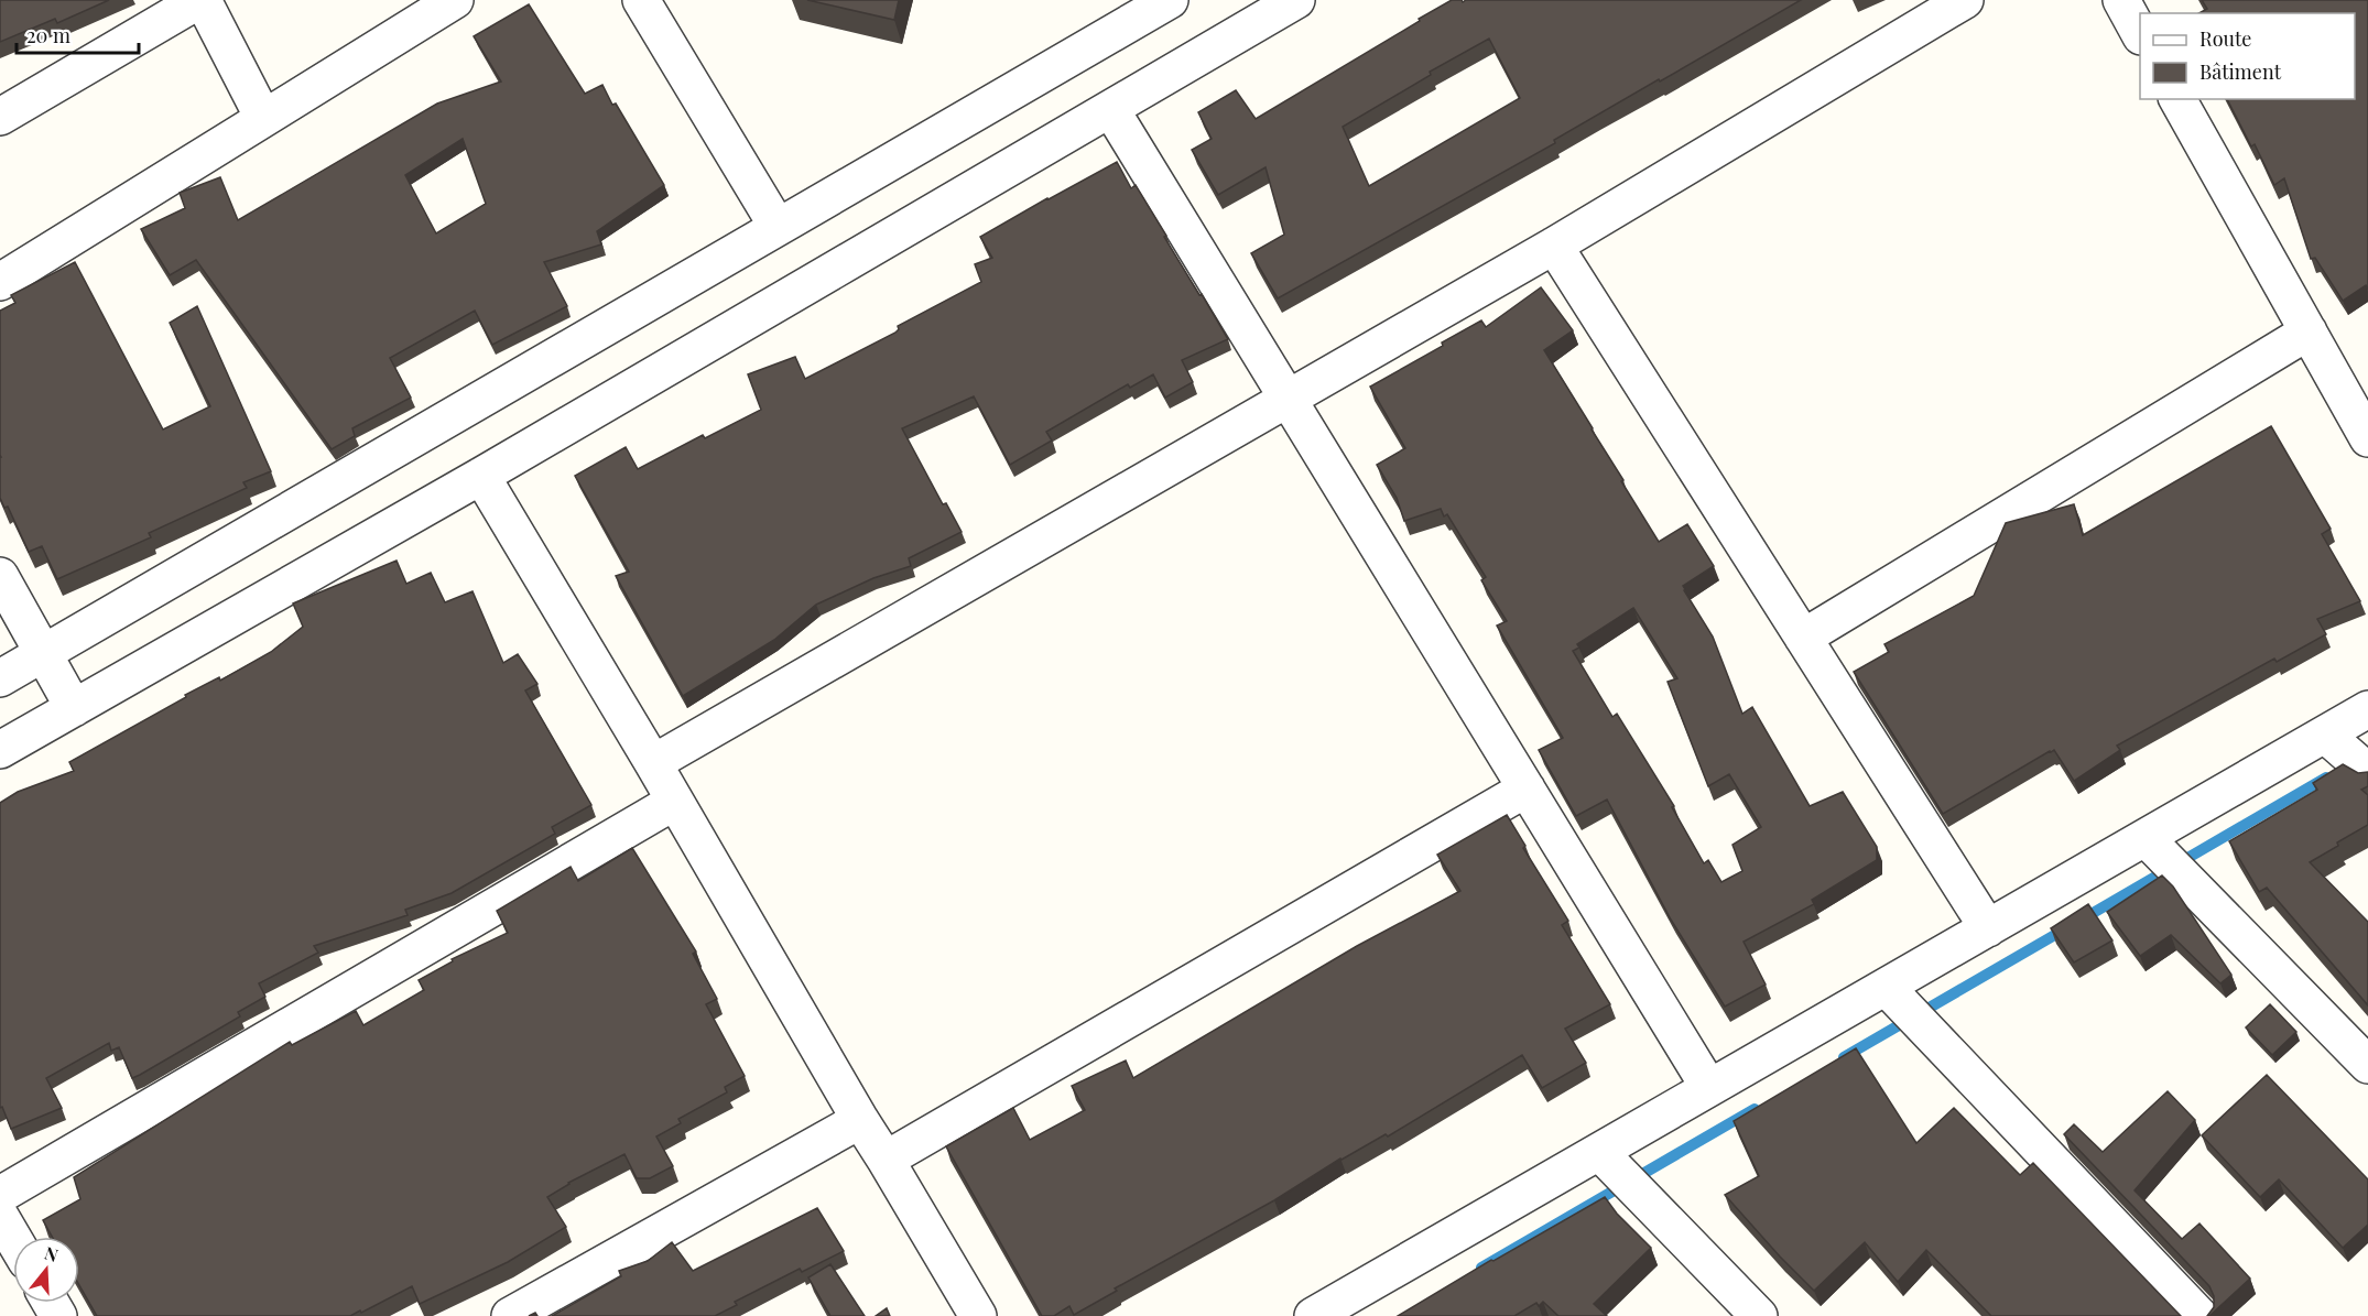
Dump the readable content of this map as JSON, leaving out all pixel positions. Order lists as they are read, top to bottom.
{
  "legend": ["Route", "Bâtiment"],
  "scale_bar": "20 m",
  "north": "top"
}
